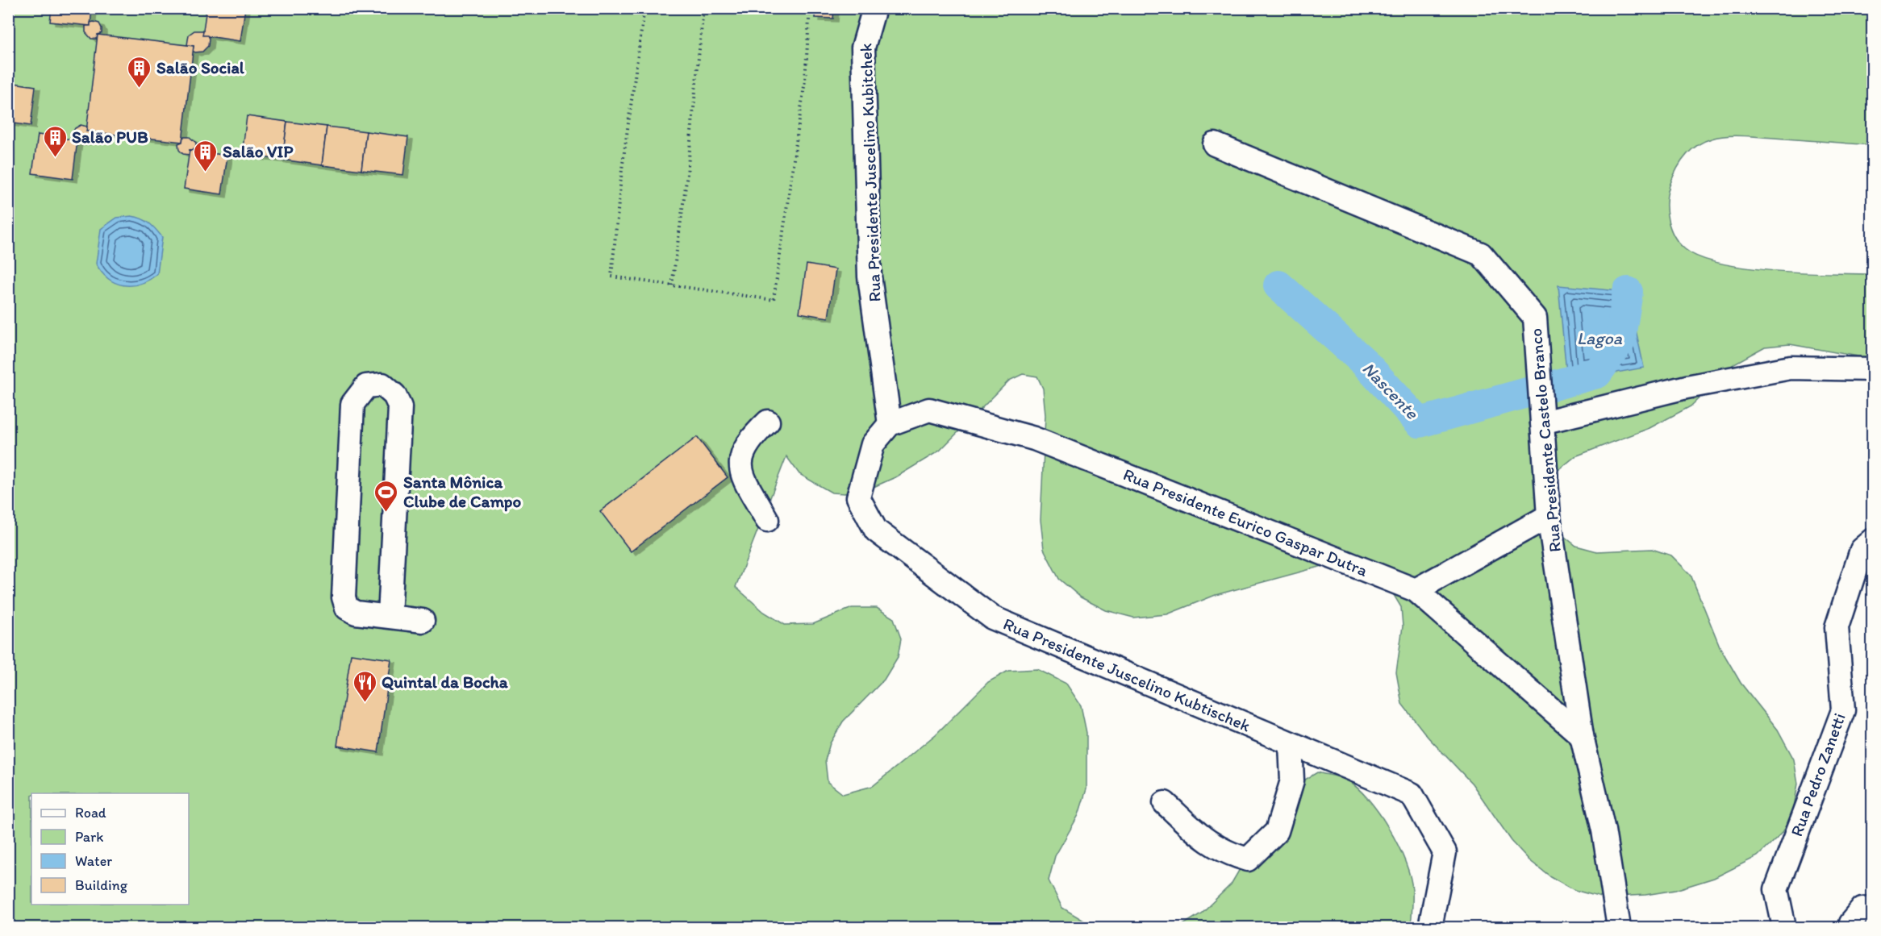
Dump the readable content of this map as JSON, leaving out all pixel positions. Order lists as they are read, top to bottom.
{
  "streets": {
    "street": [
      "Rua Presidente Juscelino Kubitchek",
      "Rua Presidente Castelo Branco",
      "Rua Presidente Eurico Gaspar Dutra",
      "Rua Presidente Juscelino Kubtischek",
      "Rua Pedro Zanetti"
    ]
  },
  "crossings": [
    ["Rua Presidente Juscelino Kubitchek", "Rua Presidente Juscelino Kubtischek"],
    ["Rua Presidente Castelo Branco", "Rua Presidente Eurico Gaspar Dutra"],
    ["Rua Presidente Eurico Gaspar Dutra", "Rua Presidente Juscelino Kubtischek"]
  ],
  "water": ["Lagoa", "Nascente"],
  "places": {
    "building": ["Salão Social", "Salão PUB", "Salão VIP"],
    "sports": ["Santa Mônica Clube de Campo"],
    "restaurant": ["Quintal da Bocha"]
  },
  "legend": [
    "Road",
    "Park",
    "Water",
    "Building"
  ]
}
